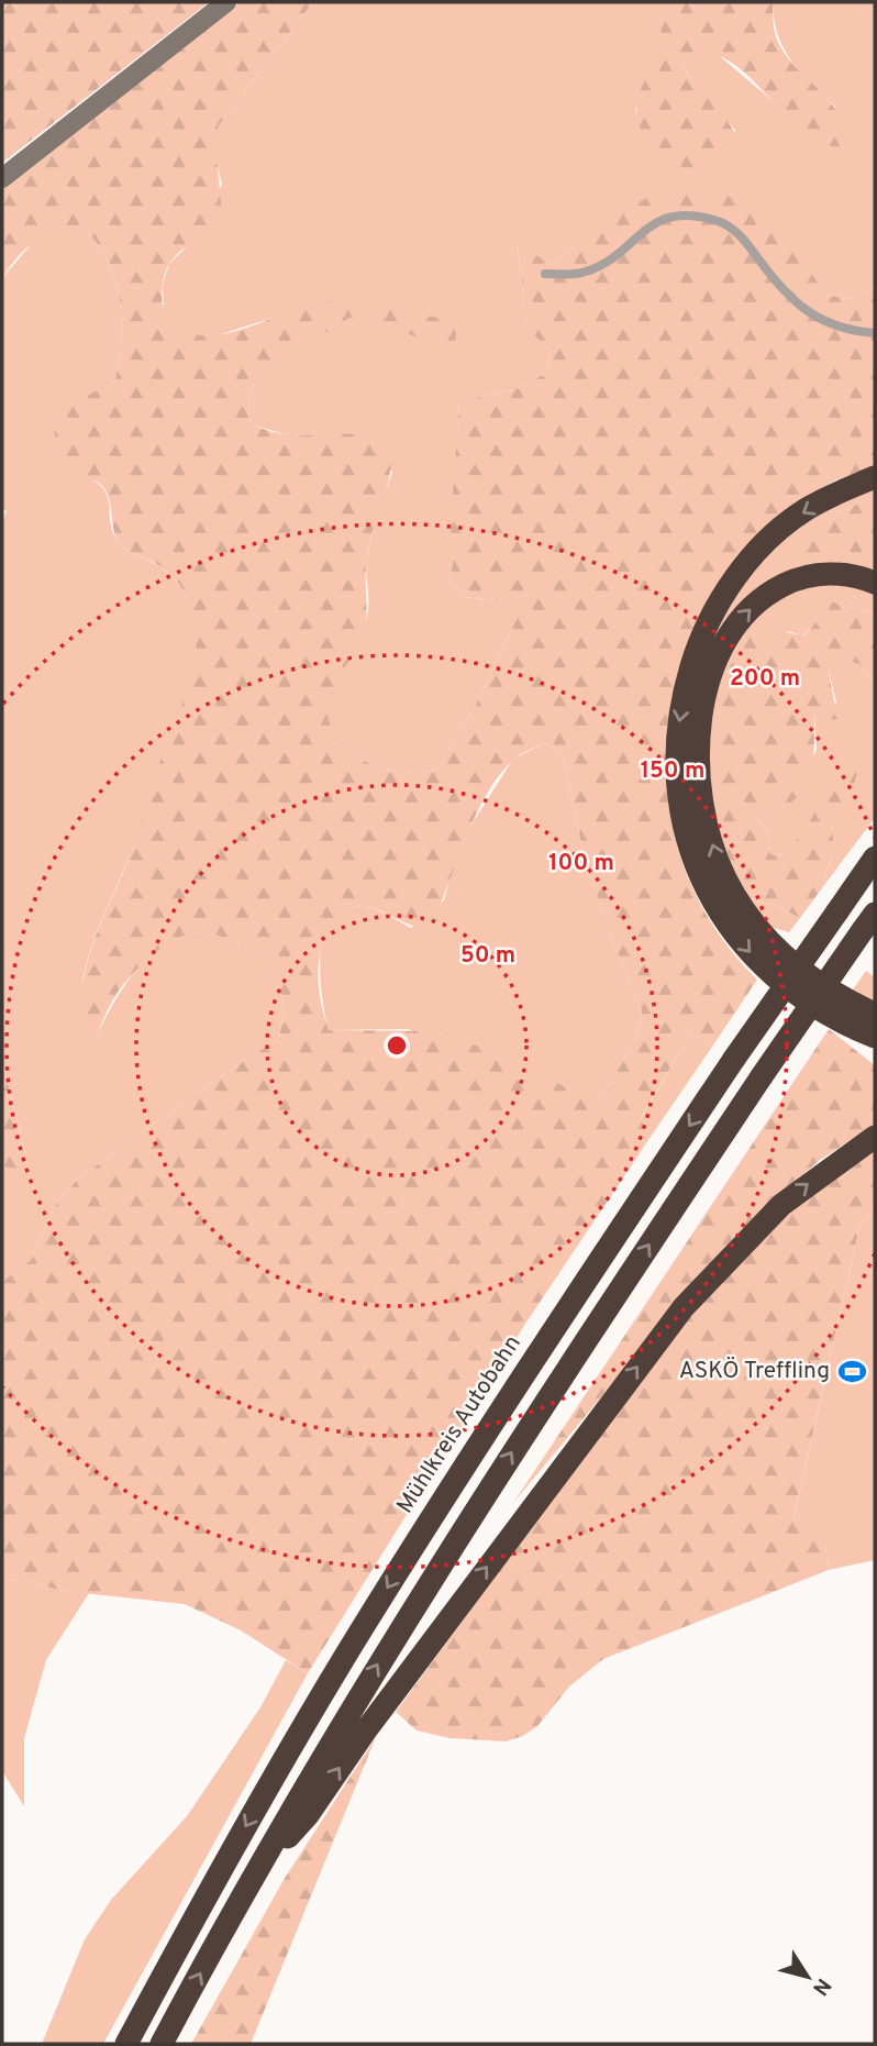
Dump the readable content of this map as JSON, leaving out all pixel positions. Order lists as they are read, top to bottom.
{
  "streets": {
    "highway": ["Mühlkreis Autobahn"]
  },
  "places": {
    "sports": ["ASKÖ Treffling"]
  },
  "north": "bottom right",
  "rings": [
    "200 m",
    "150 m",
    "100 m",
    "50 m"
  ]
}
